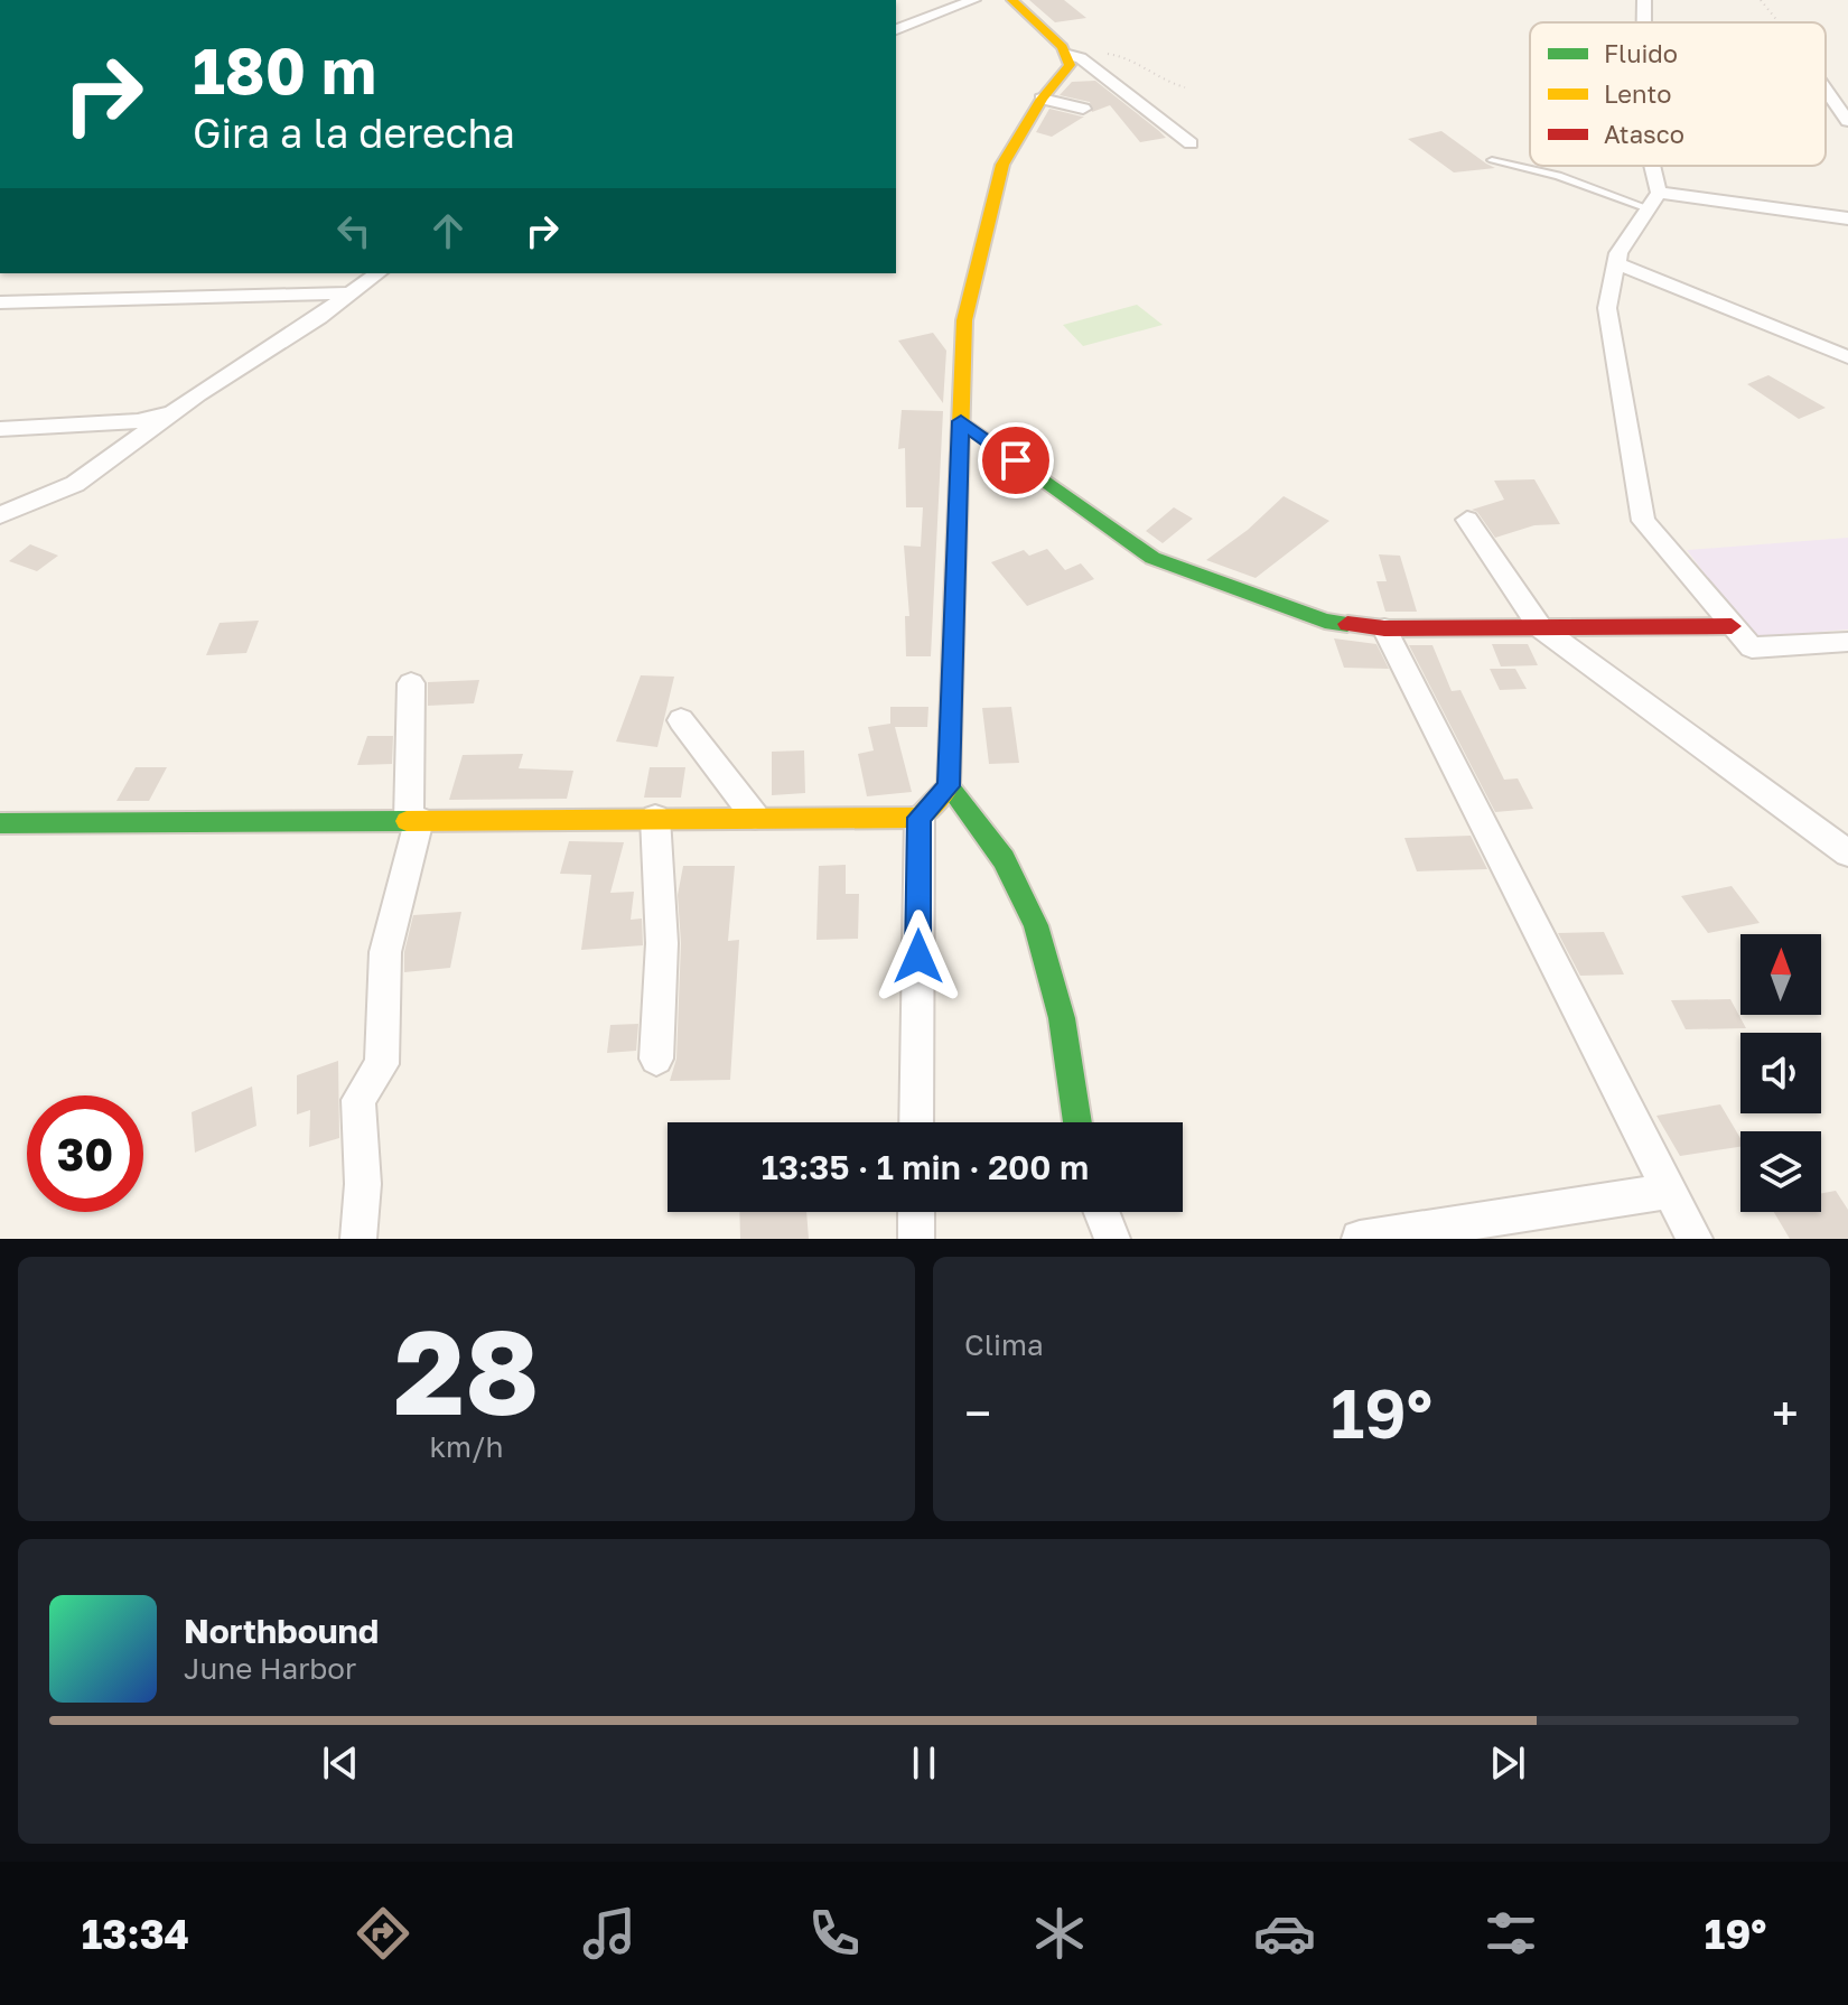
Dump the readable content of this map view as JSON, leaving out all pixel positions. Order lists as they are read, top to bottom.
{
  "legend": ["Fluido", "Lento", "Atasco"],
  "north": "top",
  "page": {
    "turn": ["180 m", "Gira a la derecha"],
    "limit": "30",
    "trip": "13:35 · 1 min · 200 m",
    "tile": [
      ["28", "km/h"],
      "Clima"
    ],
    "heat": ["−", "19°", "+"],
    "song": ["Northbound", "June Harbor"],
    "tabs": ["13:34", "19°"]
  }
}
